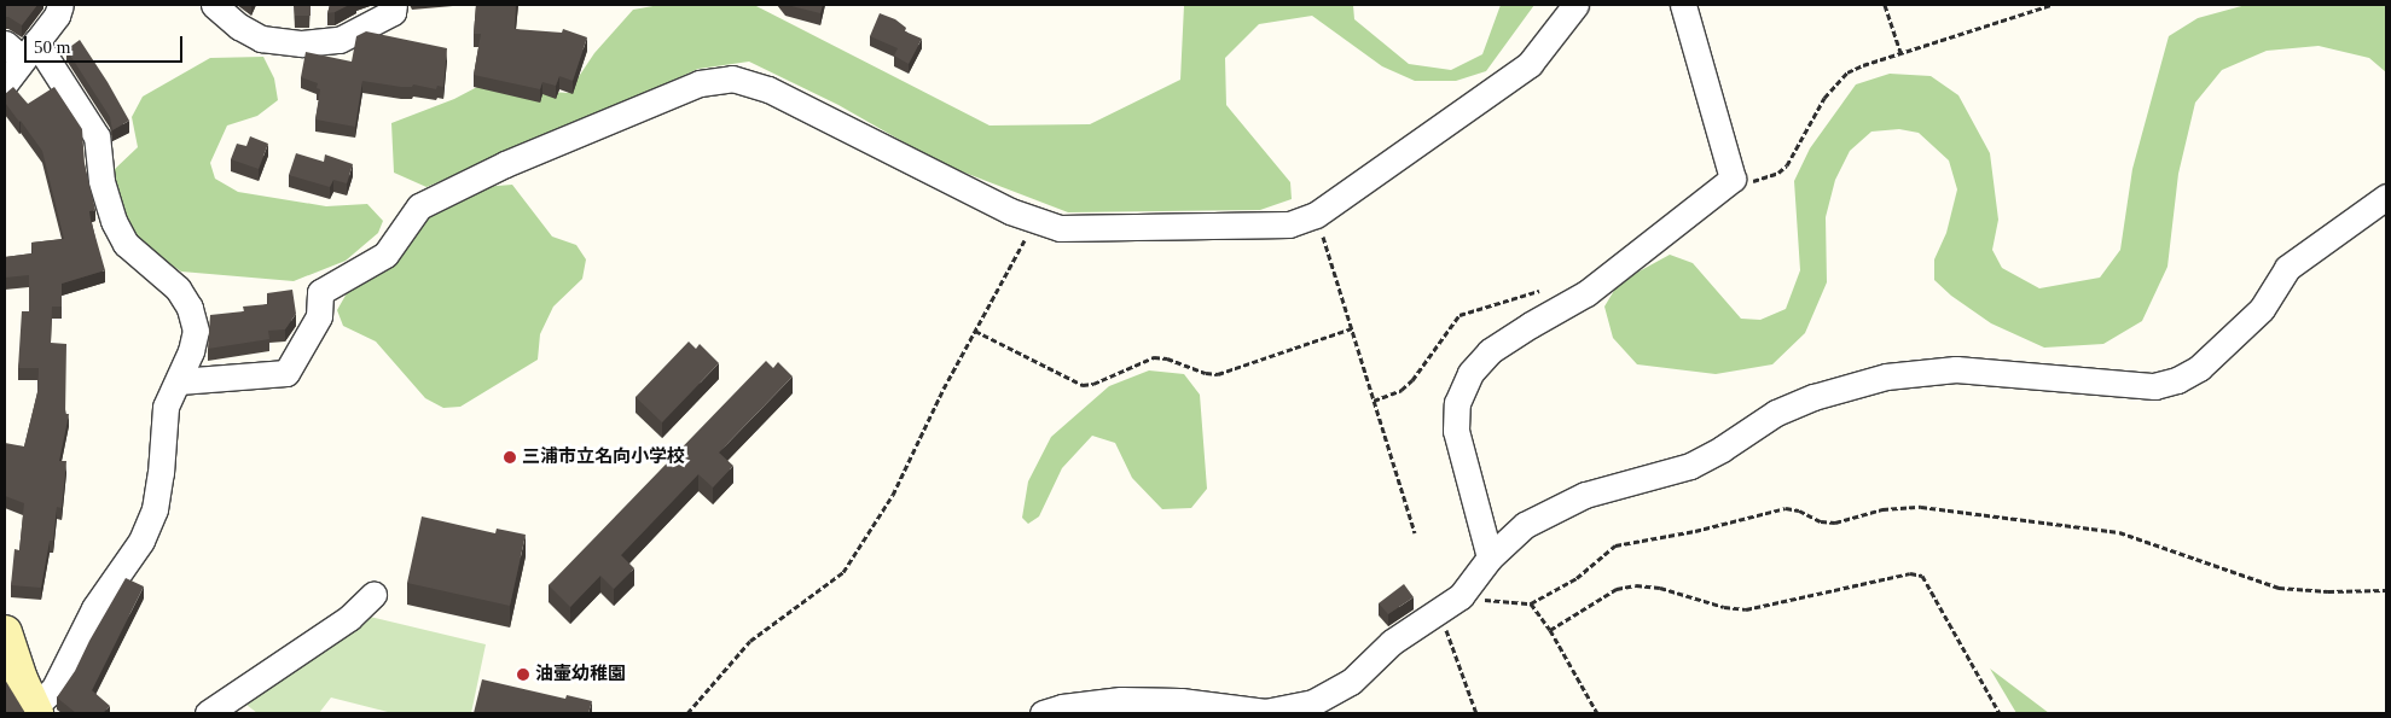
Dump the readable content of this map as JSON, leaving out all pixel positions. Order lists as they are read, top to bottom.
{
  "places": ["三浦市立名向小学校", "油壷幼稚園"],
  "scale_bar": "50 m"
}
